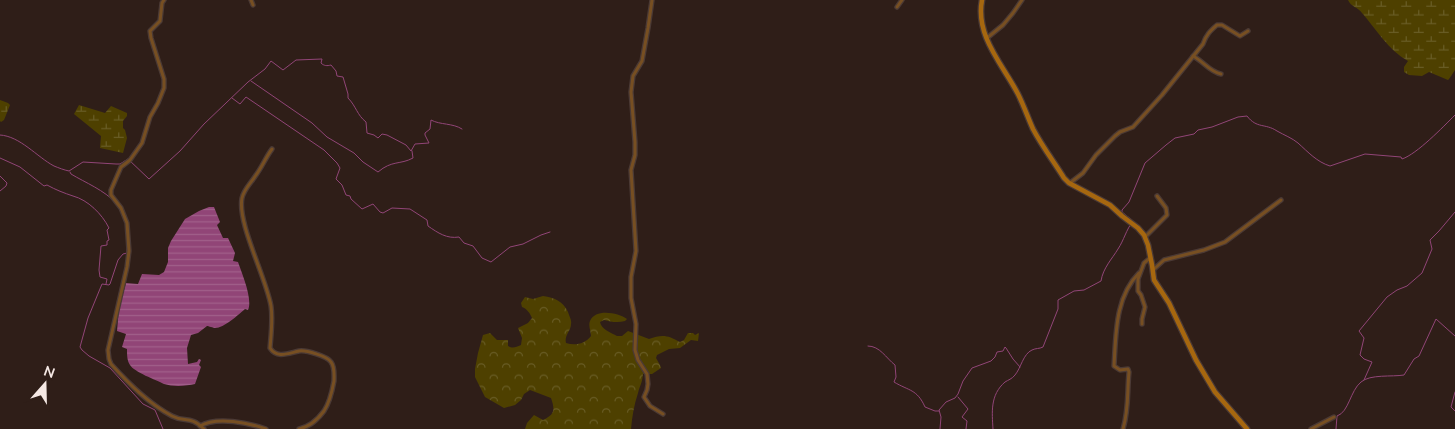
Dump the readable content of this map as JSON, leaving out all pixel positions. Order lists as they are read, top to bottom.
{
  "north": "top"
}
